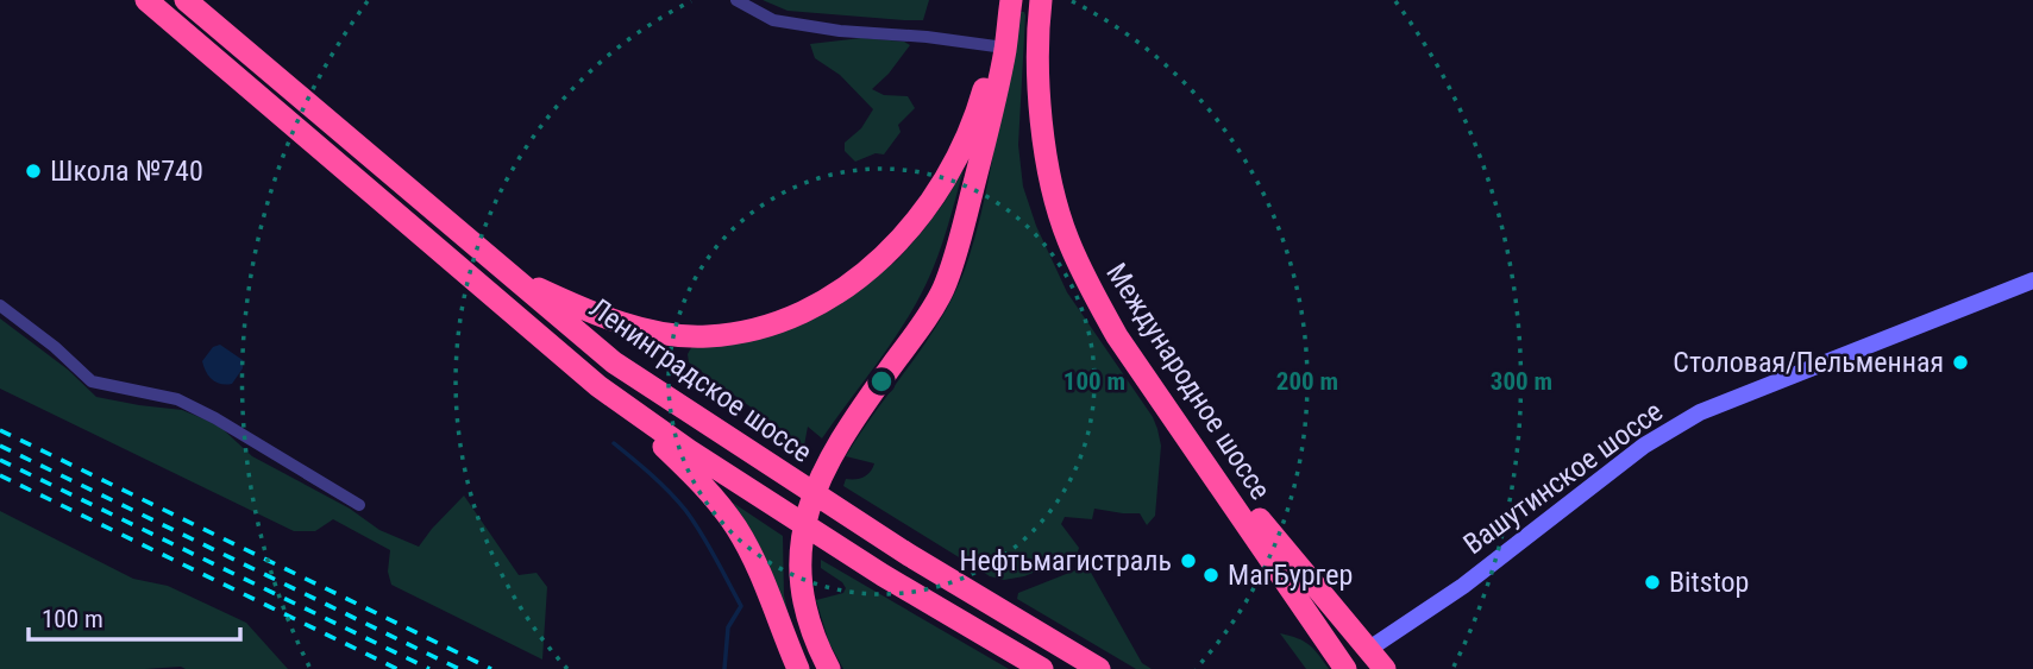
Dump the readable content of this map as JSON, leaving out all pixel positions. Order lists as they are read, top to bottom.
{
  "streets": {
    "highway": ["Ленинградское шоссе", "Международное шоссе"],
    "street": ["Вашутинское шоссе"]
  },
  "places": [
    "Школа №740",
    "Столовая/Пельменная",
    "Нефтьмагистраль",
    "МагБургер",
    "Bitstop"
  ],
  "scale_bar": "100 m",
  "rings": ["100 m", "200 m", "300 m"]
}
